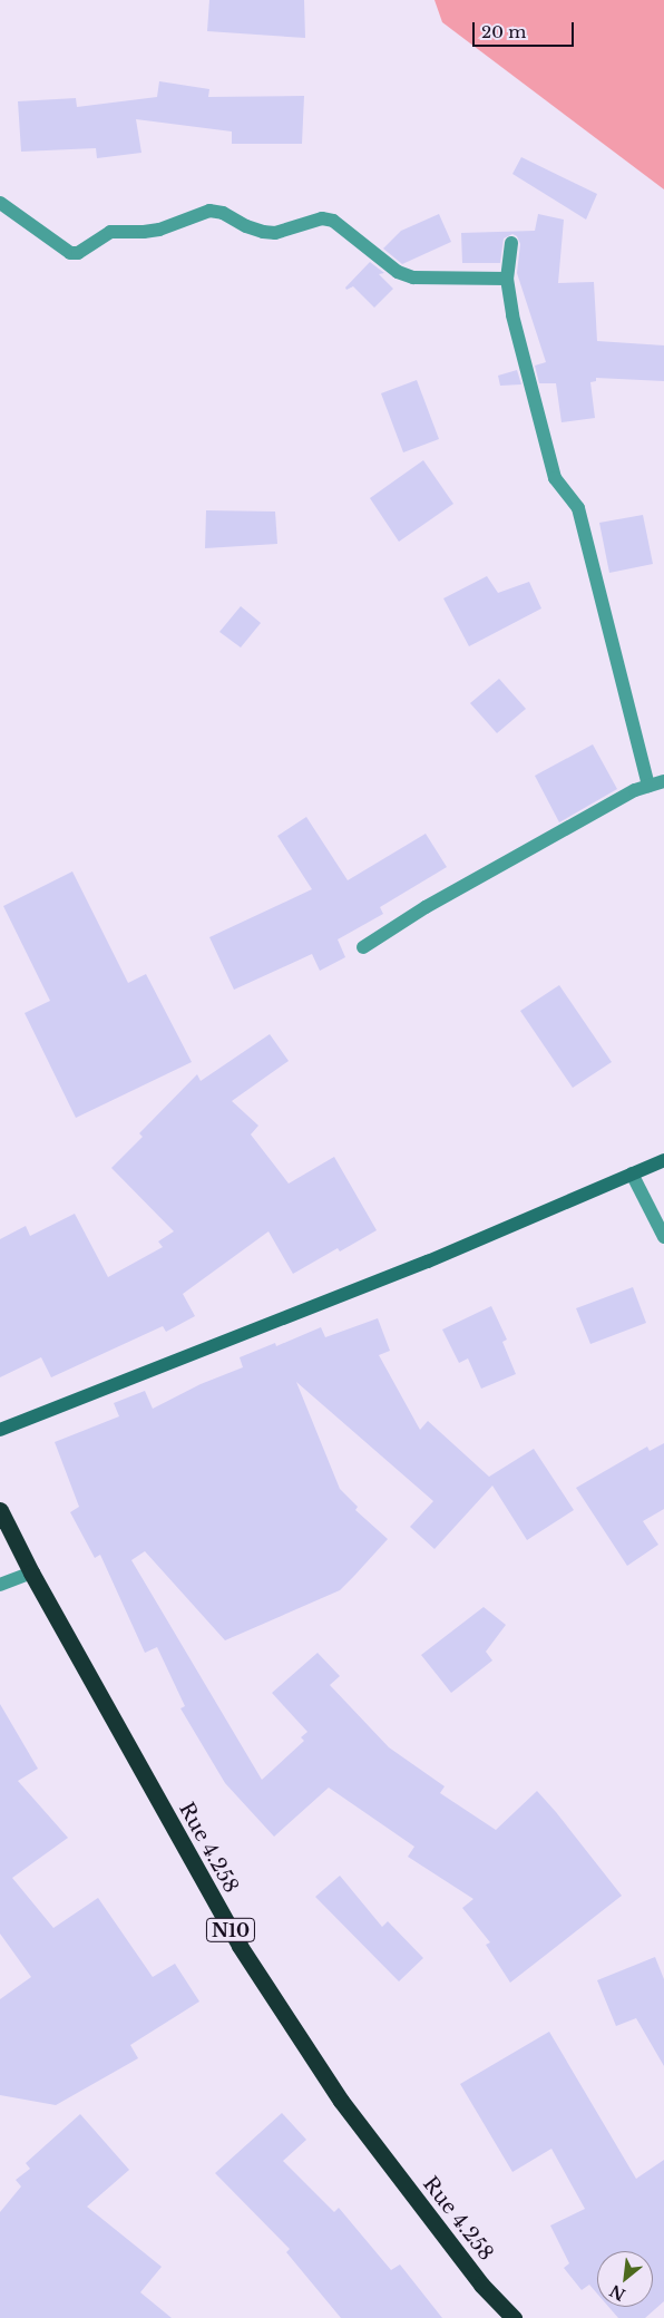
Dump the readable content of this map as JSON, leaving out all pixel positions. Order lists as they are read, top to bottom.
{
  "streets": {
    "highway": ["Rue 4.258", "N10"]
  },
  "scale_bar": "20 m",
  "north": "bottom left"
}
